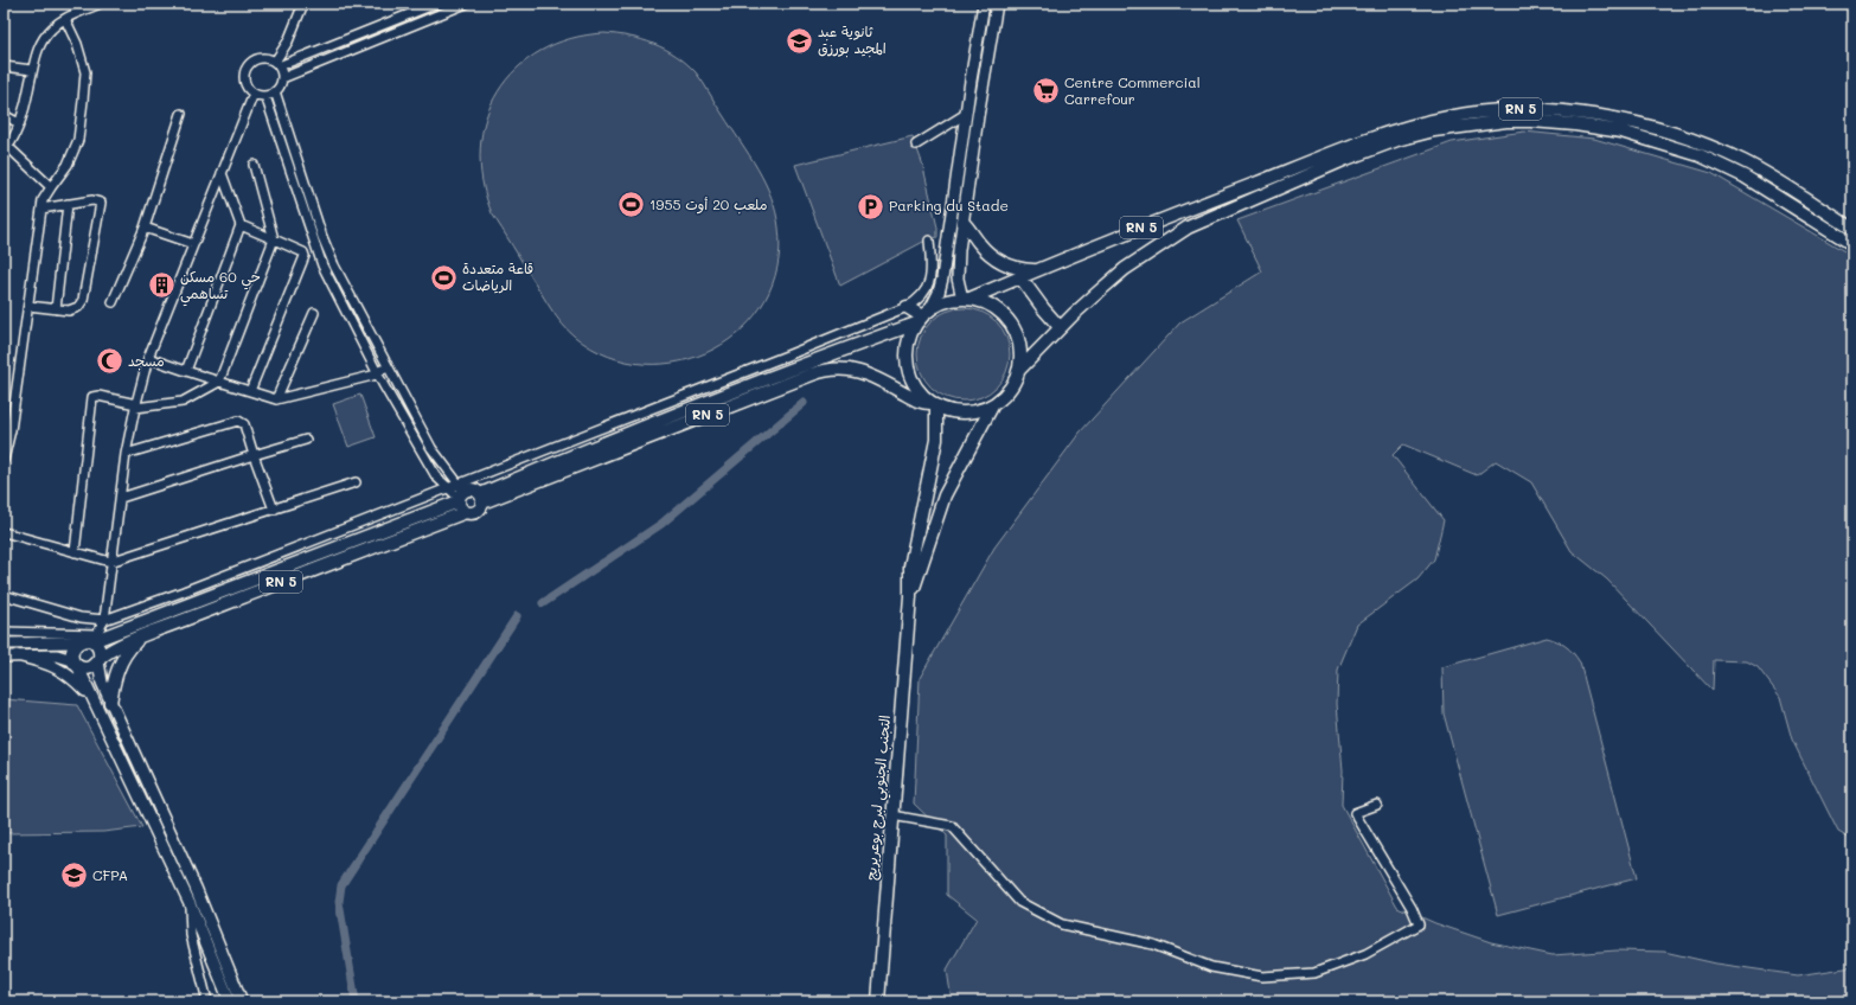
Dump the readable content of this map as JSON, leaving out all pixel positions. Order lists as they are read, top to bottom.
{
  "streets": {
    "highway": ["RN 5", "التجنب الجنوبي لبرج بوعريريج"]
  },
  "crossings": [
    ["RN 5", "التجنب الجنوبي لبرج بوعريريج"]
  ],
  "places": {
    "school or university": ["ثانوية عبد المجيد بورزق", "CFPA"],
    "supermarket": ["Centre Commercial Carrefour"],
    "sports": ["ملعب 20 أوت 1955", "قاعة متعددة الرياضات"],
    "parking": ["Parking du Stade"],
    "building": ["حي 60 مسكن تساهمي"],
    "mosque": ["مسجد"]
  }
}
